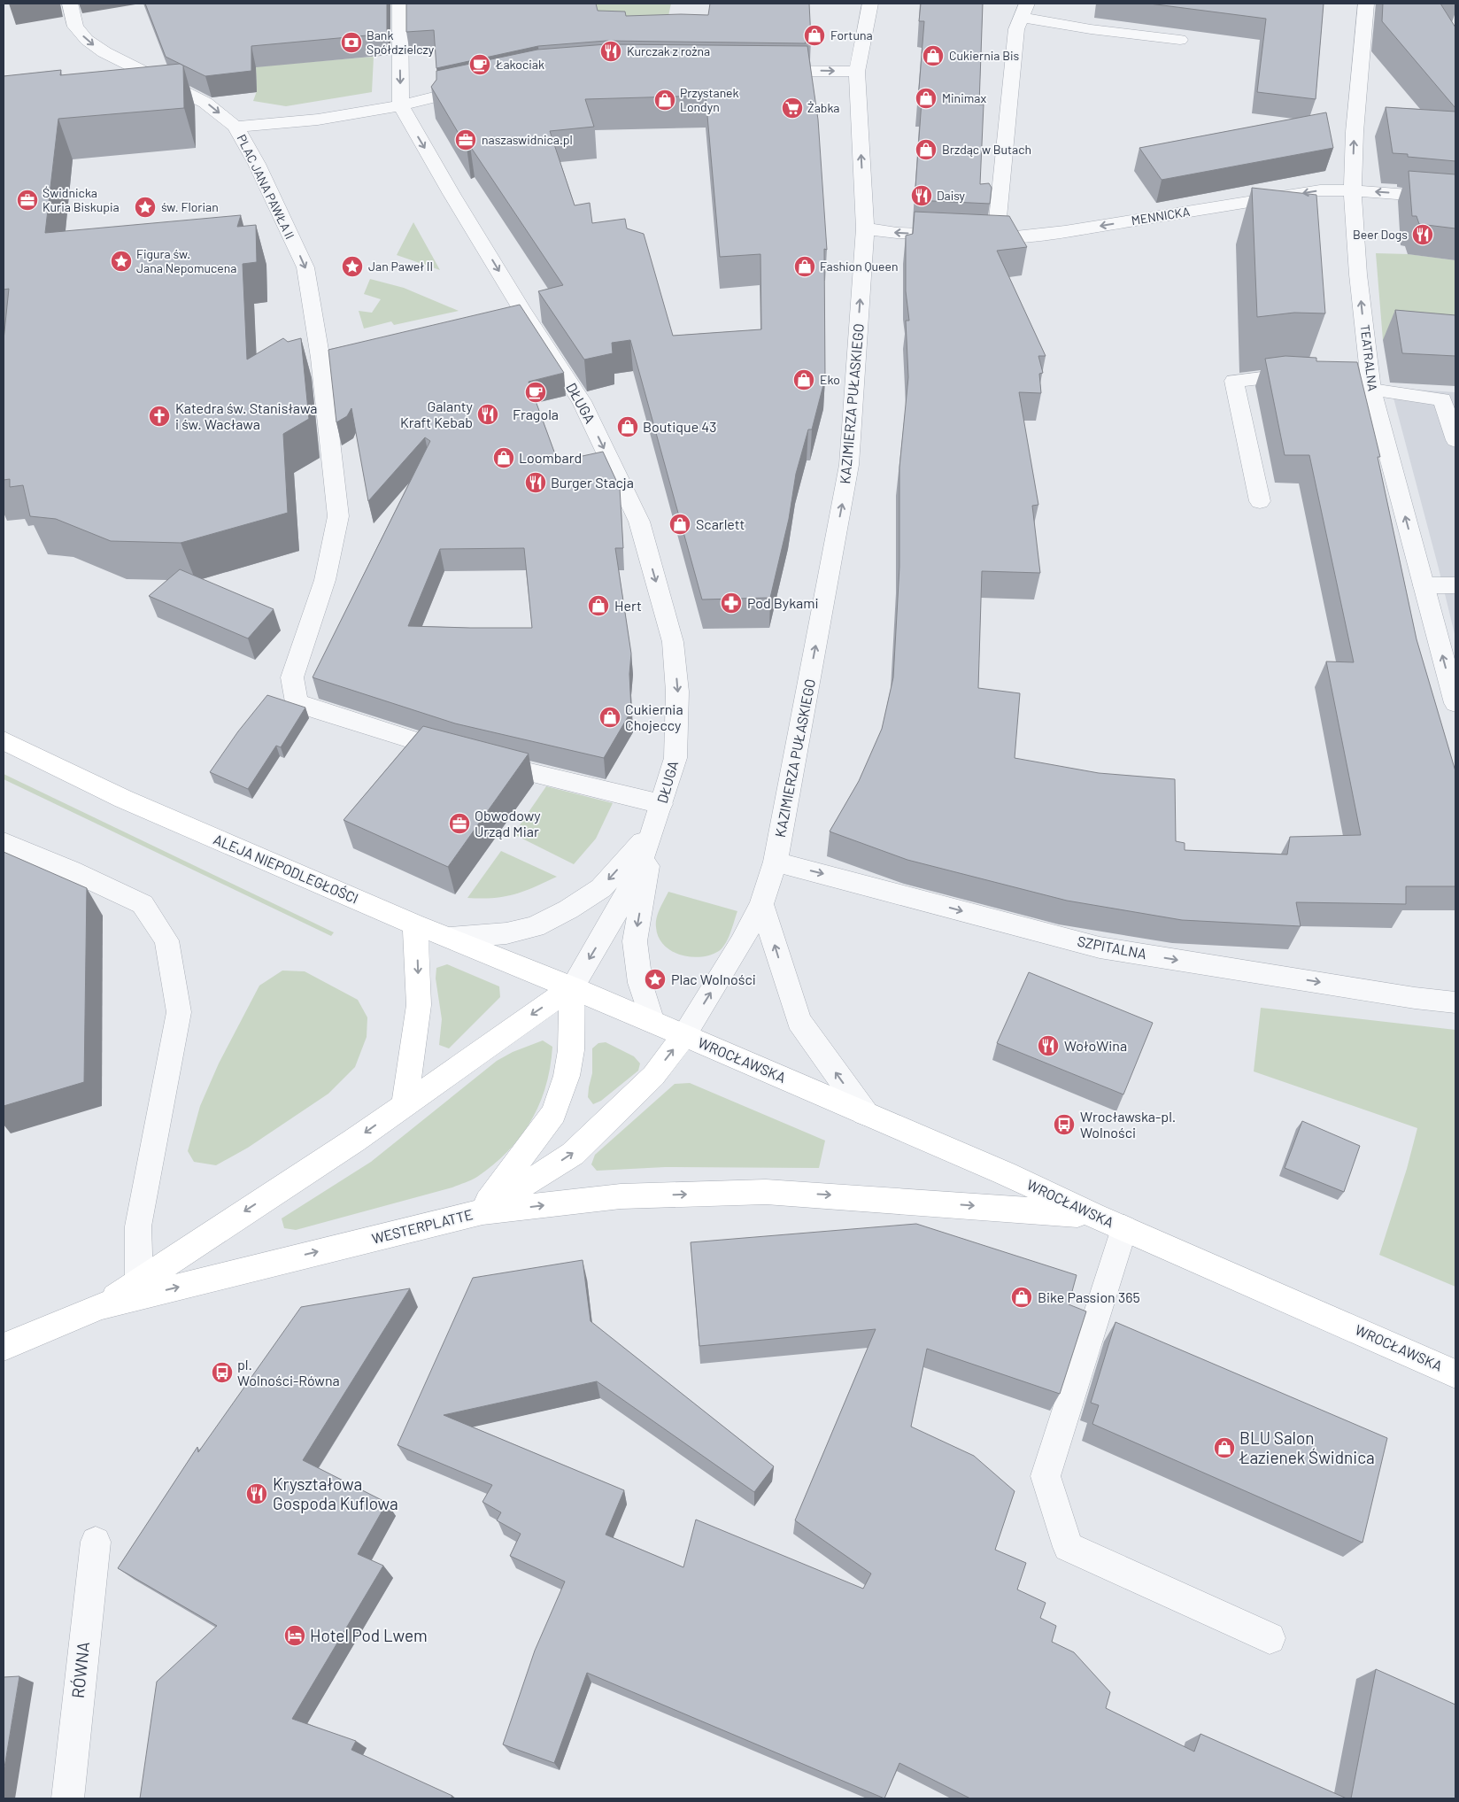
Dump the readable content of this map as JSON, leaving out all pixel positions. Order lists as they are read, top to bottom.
{
  "streets": {
    "street": [
      "PLAC JANA PAWŁA II",
      "MENNICKA",
      "TEATRALNA",
      "DŁUGA",
      "KAZIMIERZA PUŁASKIEGO",
      "ALEJA NIEPODLEGŁOŚCI",
      "SZPITALNA",
      "WROCŁAWSKA",
      "WESTERPLATTE",
      "RÓWNA"
    ]
  },
  "crossings": [
    ["PLAC JANA PAWŁA II", "DŁUGA"],
    ["MENNICKA", "TEATRALNA"],
    ["MENNICKA", "KAZIMIERZA PUŁASKIEGO"],
    ["DŁUGA", "ALEJA NIEPODLEGŁOŚCI"],
    ["DŁUGA", "WESTERPLATTE"],
    ["KAZIMIERZA PUŁASKIEGO", "ALEJA NIEPODLEGŁOŚCI"],
    ["KAZIMIERZA PUŁASKIEGO", "SZPITALNA"],
    ["KAZIMIERZA PUŁASKIEGO", "WROCŁAWSKA"],
    ["KAZIMIERZA PUŁASKIEGO", "WESTERPLATTE"],
    ["ALEJA NIEPODLEGŁOŚCI", "WROCŁAWSKA"],
    ["ALEJA NIEPODLEGŁOŚCI", "WESTERPLATTE"],
    ["WROCŁAWSKA", "WESTERPLATTE"]
  ],
  "one_way": [
    "MENNICKA",
    "TEATRALNA",
    "DŁUGA",
    "KAZIMIERZA PUŁASKIEGO",
    "SZPITALNA"
  ],
  "places": {
    "shop": [
      "Fortuna",
      "Cukiernia Bis",
      "Minimax",
      "Przystanek Londyn",
      "Brzdąc w Butach",
      "Fashion Queen",
      "Eko",
      "Boutique 43",
      "Loombard",
      "Scarlett",
      "Hert",
      "Cukiernia Chojeccy",
      "Bike Passion 365",
      "BLU Salon Łazienek Świdnica"
    ],
    "bank": ["Bank Spółdzielczy"],
    "restaurant": [
      "Kurczak z rożna",
      "Daisy",
      "Beer Dogs",
      "Galanty Kraft Kebab",
      "Burger Stacja",
      "WołoWina",
      "Kryształowa Gospoda Kuflowa"
    ],
    "cafe": ["Łakociak", "Fragola"],
    "supermarket": ["Żabka"],
    "office": ["naszaswidnica.pl", "Świdnicka Kuria Biskupia", "Obwodowy Urząd Miar"],
    "place": [
      "św. Florian",
      "Figura św. Jana Nepomucena",
      "Jan Paweł II",
      "Plac Wolności"
    ],
    "church": ["Katedra św. Stanisława i św. Wacława"],
    "pharmacy": ["Pod Bykami"],
    "bus stop": ["Wrocławska-pl. Wolności", "pl. Wolności-Równa"],
    "hotel": ["Hotel Pod Lwem"]
  }
}
